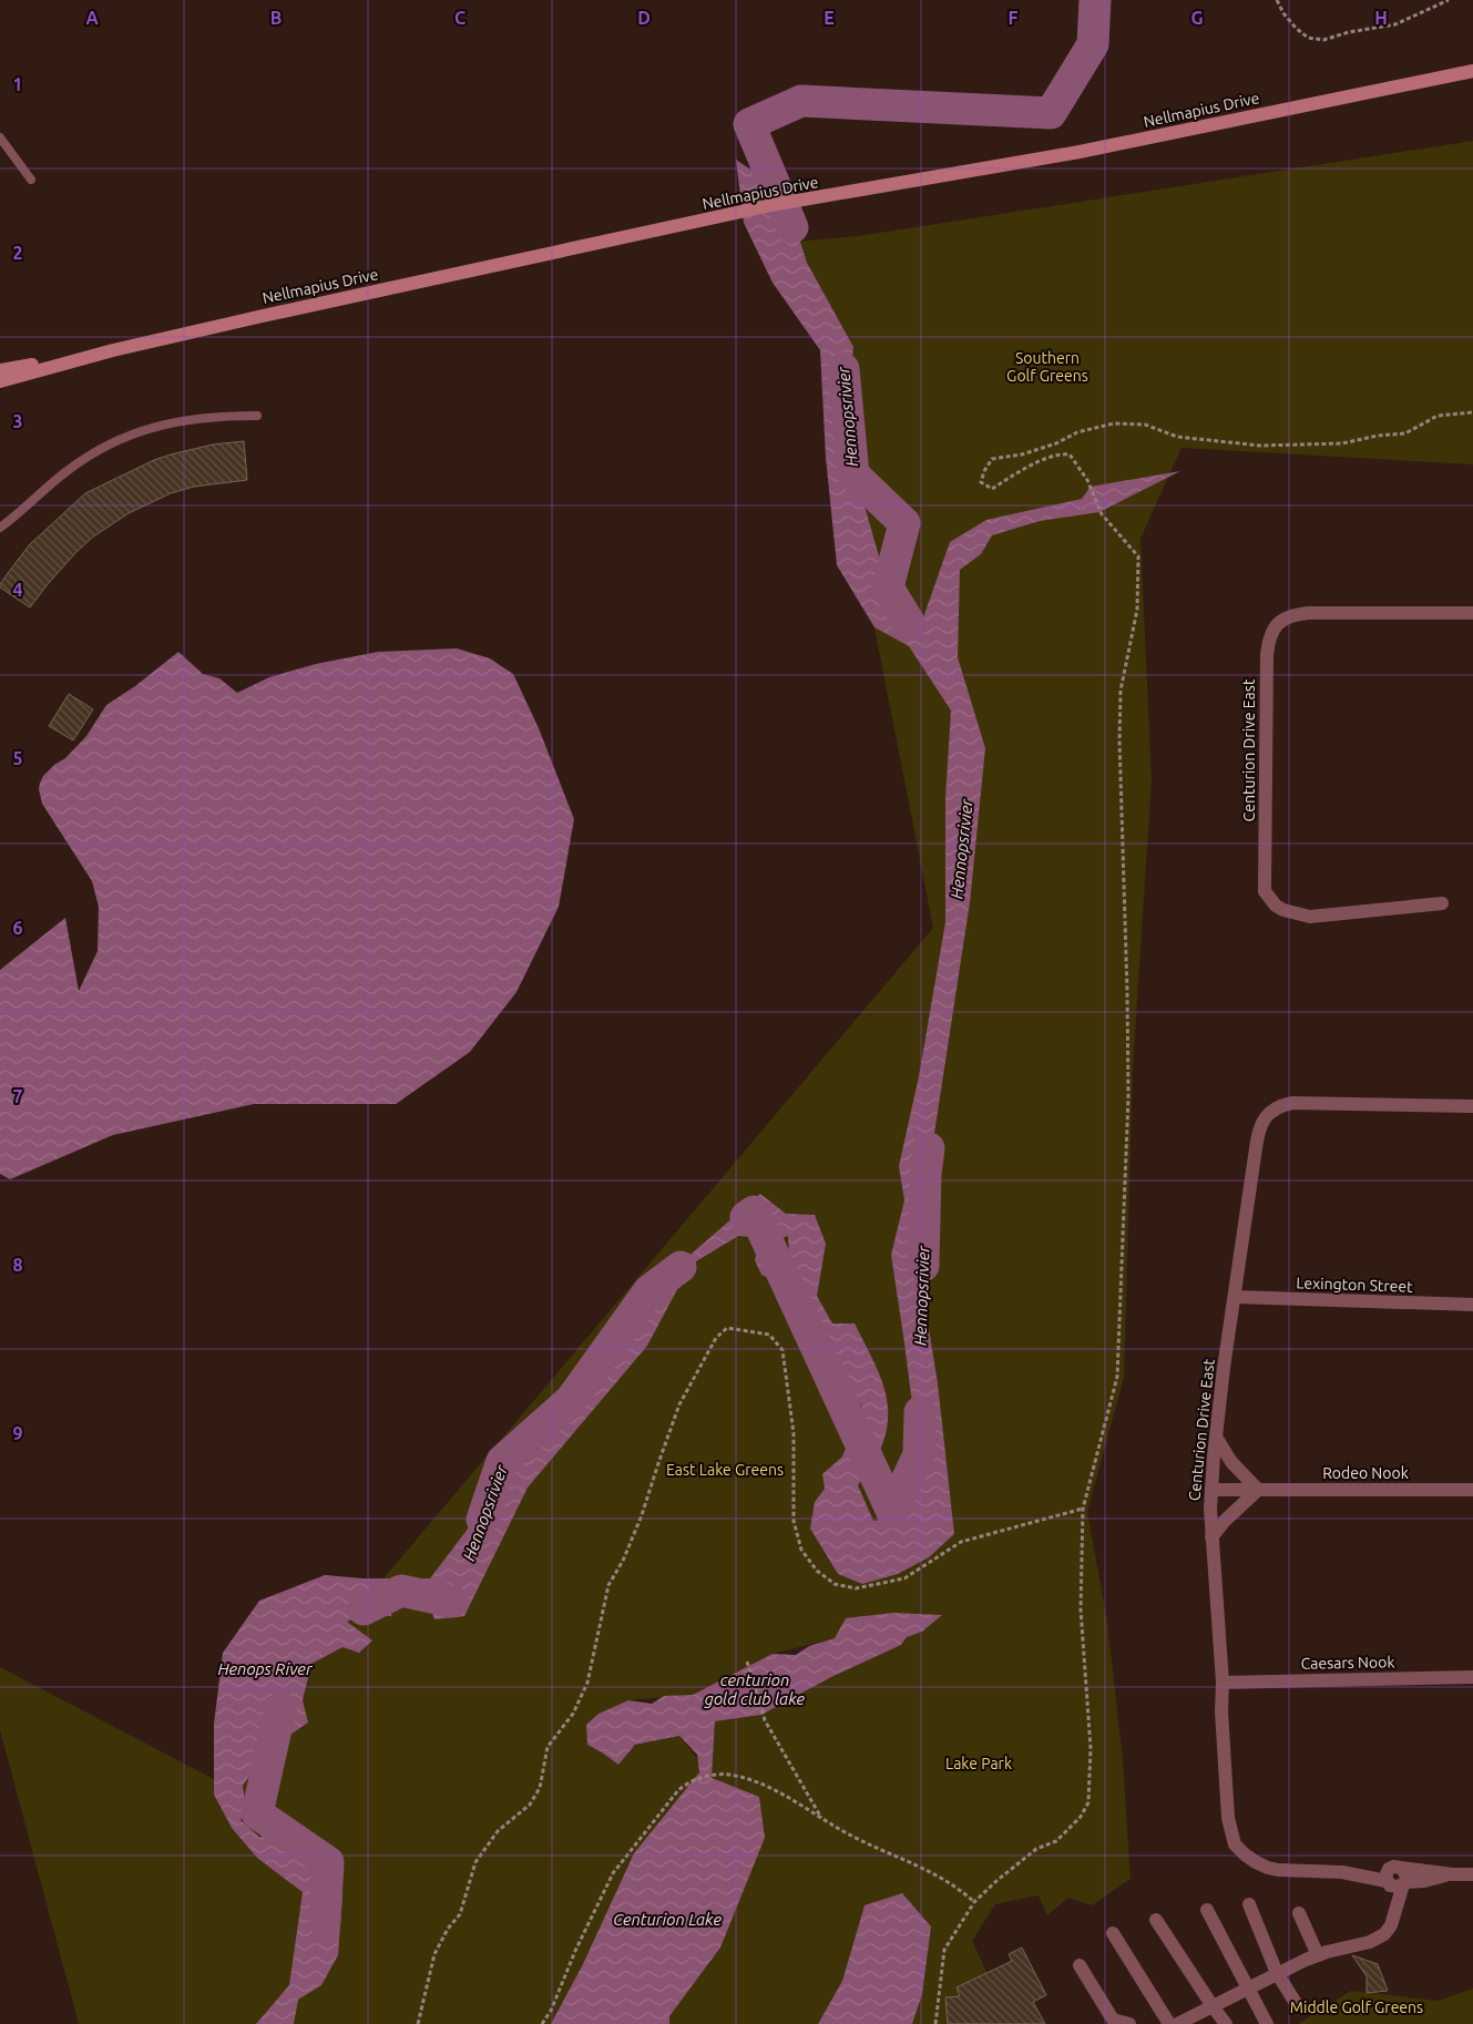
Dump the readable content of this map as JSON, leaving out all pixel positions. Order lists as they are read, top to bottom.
{
  "streets": {
    "main road": ["Nellmapius Drive"],
    "street": [
      "Centurion Drive East",
      "Lexington Street",
      "Rodeo Nook",
      "Caesars Nook"
    ]
  },
  "crossings": [
    ["Centurion Drive East", "Lexington Street"],
    ["Centurion Drive East", "Rodeo Nook"],
    ["Centurion Drive East", "Caesars Nook"]
  ],
  "water": [
    "Hennopsrivier",
    "Henops River",
    "centurion gold club lake",
    "Centurion Lake"
  ],
  "parks": [
    "Southern Golf Greens",
    "East Lake Greens",
    "Lake Park",
    "Middle Golf Greens"
  ],
  "grid": {
    "columns": [
      "A",
      "B",
      "C",
      "D",
      "E",
      "F",
      "G",
      "H"
    ],
    "rows": [
      "1",
      "2",
      "3",
      "4",
      "5",
      "6",
      "7",
      "8",
      "9"
    ]
  }
}
